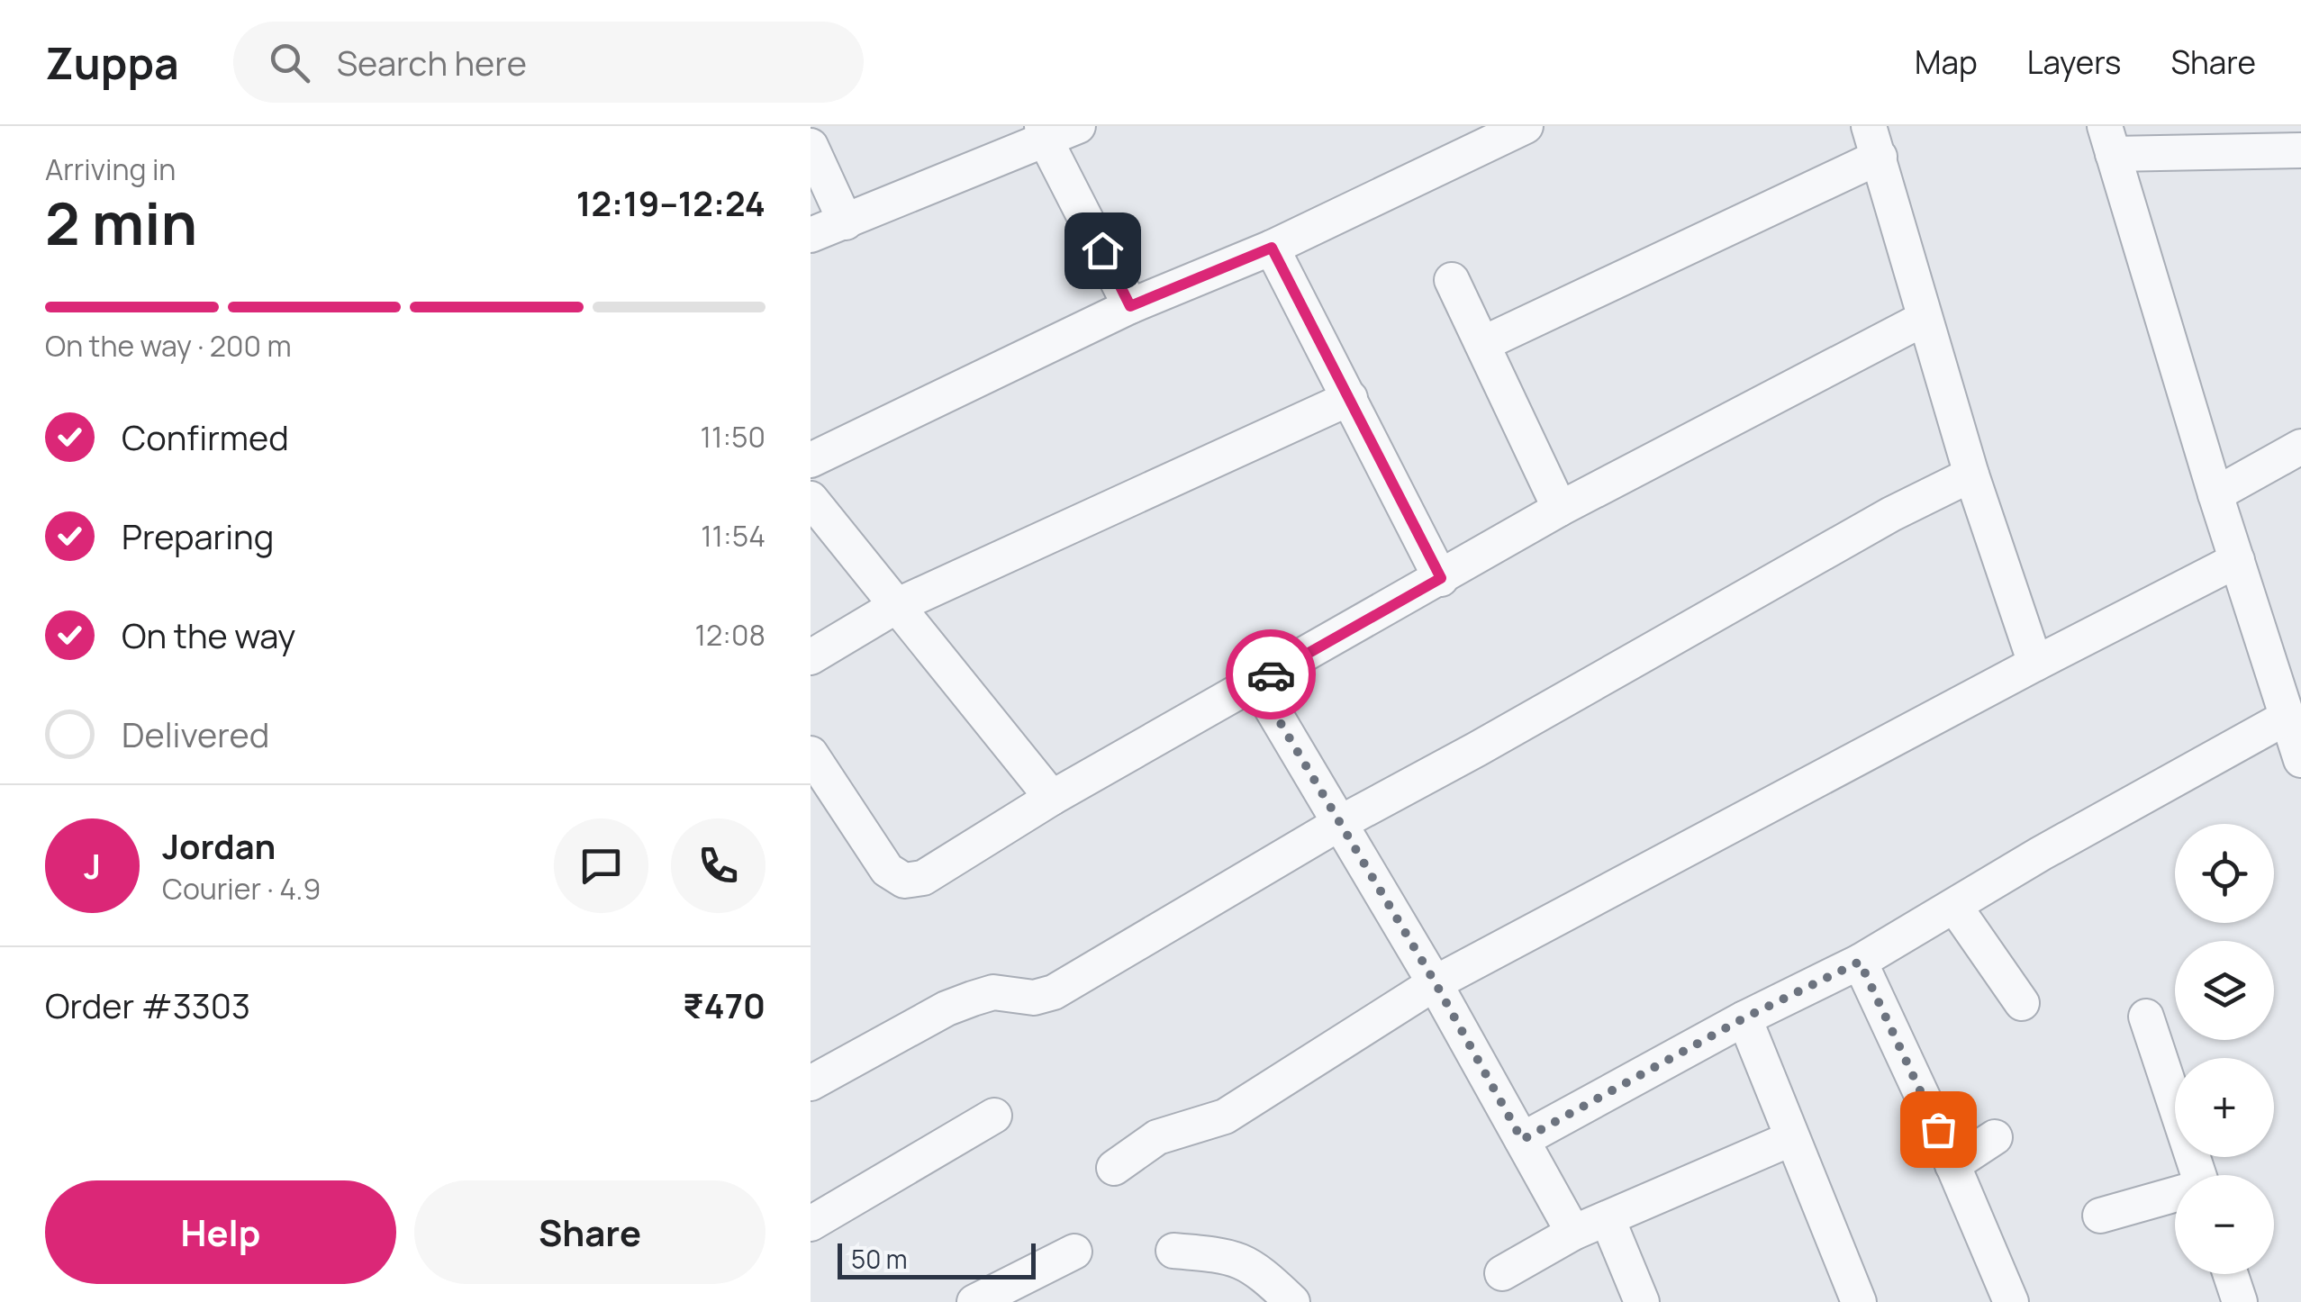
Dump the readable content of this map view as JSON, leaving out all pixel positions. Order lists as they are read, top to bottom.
{
  "scale_bar": "50 m",
  "page": {
    "header": "Zuppa",
    "search": "Search here",
    "nav": ["Map", "Layers", "Share"],
    "heading": ["2 min", "Arriving in", "12:19–12:24"],
    "panel": [
      "Jordan",
      "Courier · 4.9",
      "Order #3303",
      "₹470"
    ],
    "bar": "On the way · 200 m",
    "list": [
      ["Confirmed", "11:50"],
      ["Preparing", "11:54"],
      ["On the way", "12:08"],
      "Delivered"
    ],
    "round": "J",
    "map_buttons": ["+", "−"],
    "buttons": ["Help", "Share"],
    "scale": "50 m"
  }
}
